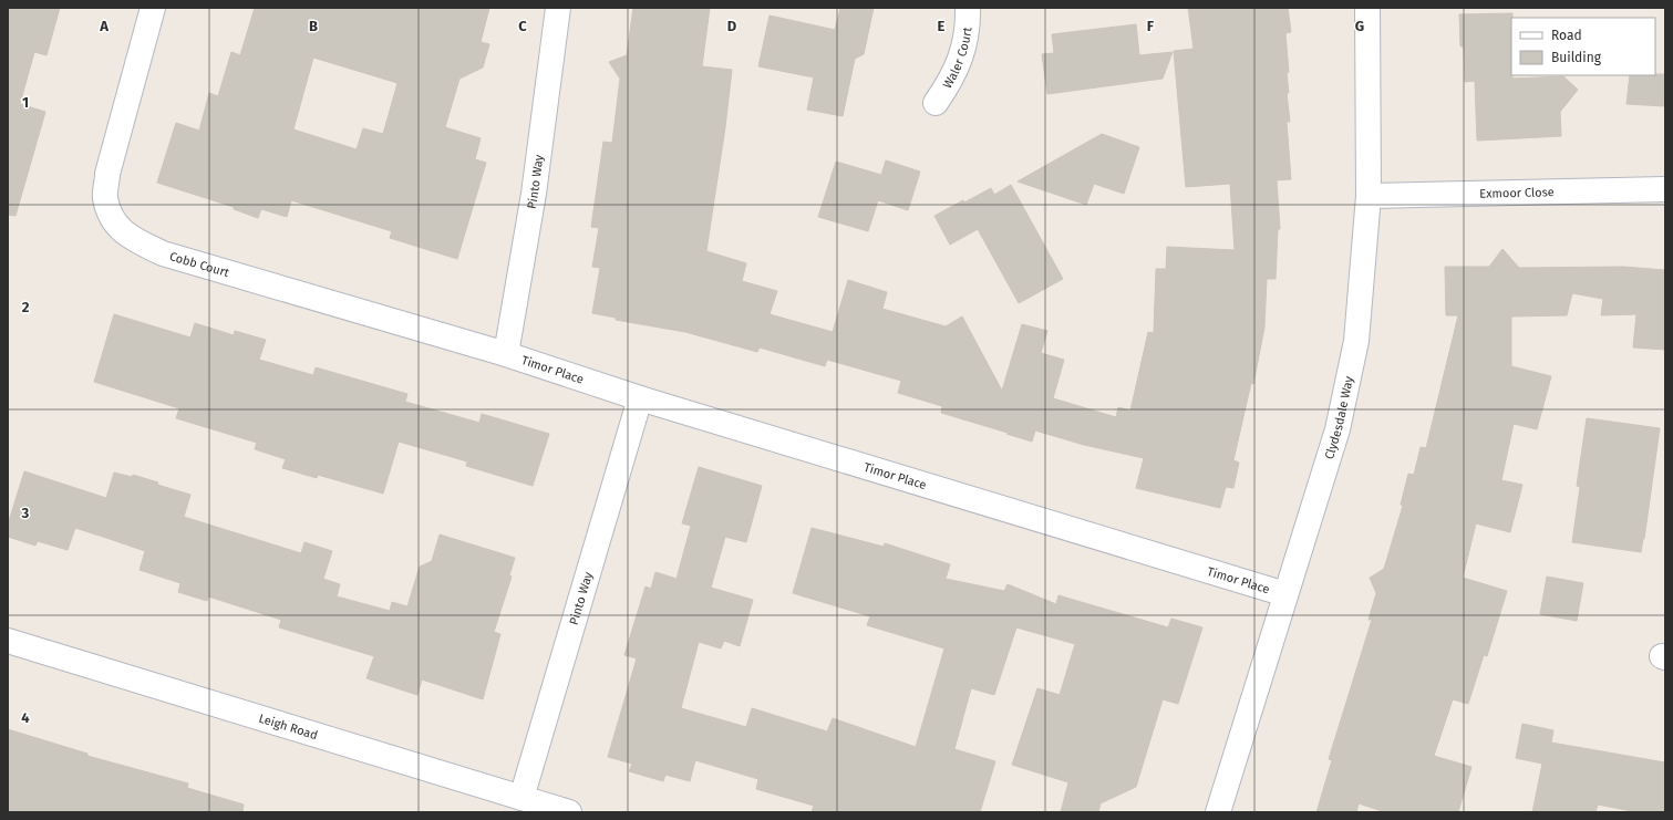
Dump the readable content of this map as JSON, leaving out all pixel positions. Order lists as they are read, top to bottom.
{
  "streets": {
    "street": [
      "Waler Court",
      "Pinto Way",
      "Exmoor Close",
      "Cobb Court",
      "Timor Place",
      "Clydesdale Way",
      "Leigh Road"
    ]
  },
  "crossings": [
    ["Pinto Way", "Cobb Court"],
    ["Pinto Way", "Timor Place"],
    ["Pinto Way", "Leigh Road"],
    ["Exmoor Close", "Clydesdale Way"],
    ["Cobb Court", "Timor Place"],
    ["Timor Place", "Clydesdale Way"]
  ],
  "legend": ["Road", "Building"],
  "grid": {
    "columns": [
      "A",
      "B",
      "C",
      "D",
      "E",
      "F",
      "G"
    ],
    "rows": [
      "1",
      "2",
      "3",
      "4"
    ]
  }
}
